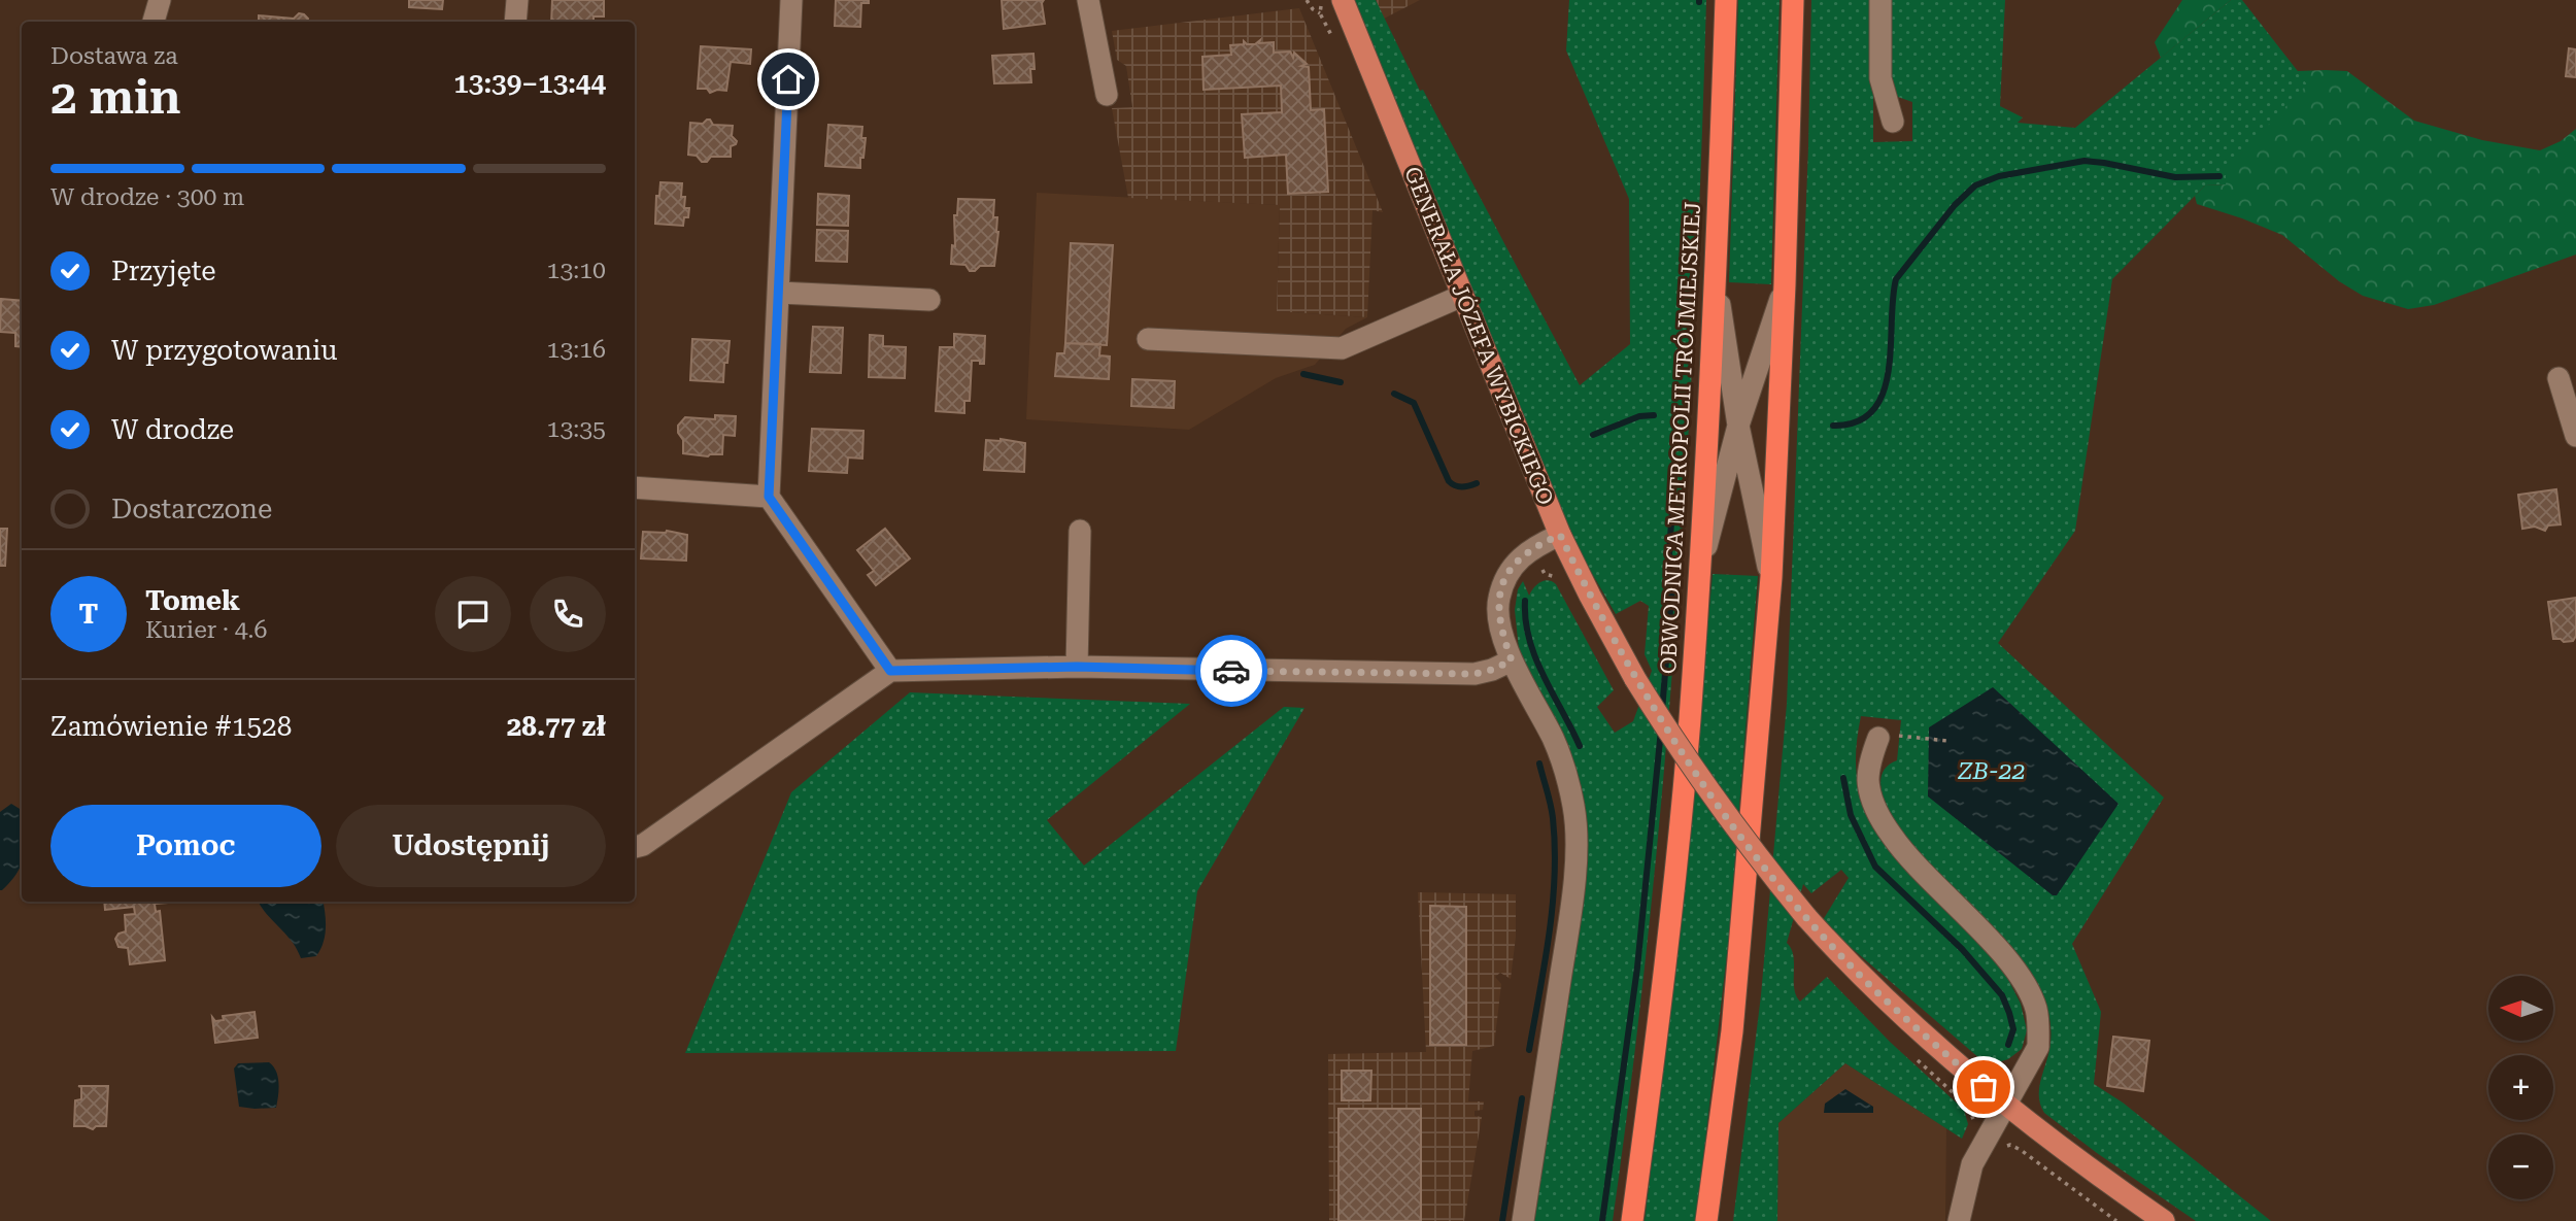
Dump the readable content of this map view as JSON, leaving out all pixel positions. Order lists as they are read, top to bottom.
{
  "streets": {
    "highway": ["OBWODNICA METROPOLII TRÓJMIEJSKIEJ"],
    "main road": ["GENERAŁA JÓZEFA WYBICKIEGO"]
  },
  "water": ["ZB-22"],
  "north": "left",
  "page": {
    "heading": ["2 min", "Dostawa za", "13:39–13:44"],
    "panel": [
      "Tomek",
      "Kurier · 4.6",
      "Zamówienie #1528",
      "28.77 zł"
    ],
    "bar": "W drodze · 300 m",
    "list": [
      ["Przyjęte", "13:10"],
      ["W przygotowaniu", "13:16"],
      ["W drodze", "13:35"],
      "Dostarczone"
    ],
    "round": "T",
    "buttons": ["Pomoc", "Udostępnij"],
    "map_buttons": ["+", "−"]
  }
}
